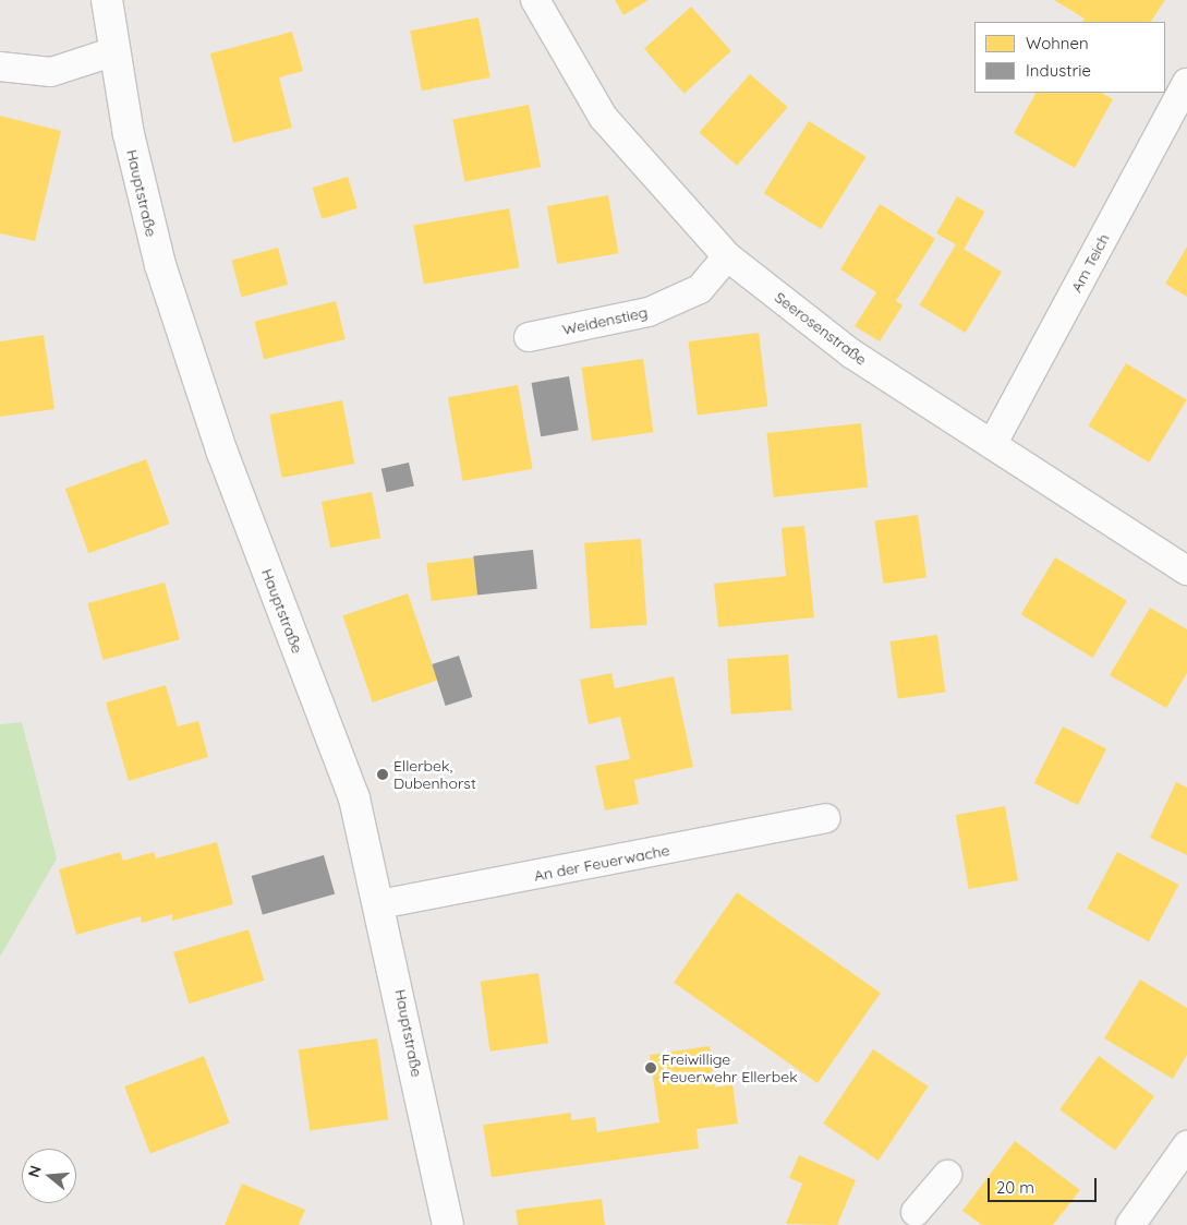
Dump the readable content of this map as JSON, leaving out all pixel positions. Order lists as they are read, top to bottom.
{
  "streets": {
    "main road": ["Hauptstraße"],
    "street": [
      "Am Teich",
      "Weidenstieg",
      "Seerosenstraße",
      "An der Feuerwache"
    ]
  },
  "crossings": [
    ["Hauptstraße", "An der Feuerwache"],
    ["Am Teich", "Seerosenstraße"],
    ["Weidenstieg", "Seerosenstraße"]
  ],
  "places": ["Ellerbek, Dubenhorst", "Freiwillige Feuerwehr Ellerbek"],
  "legend": ["Wohnen", "Industrie"],
  "scale_bar": "20 m",
  "north": "left"
}
